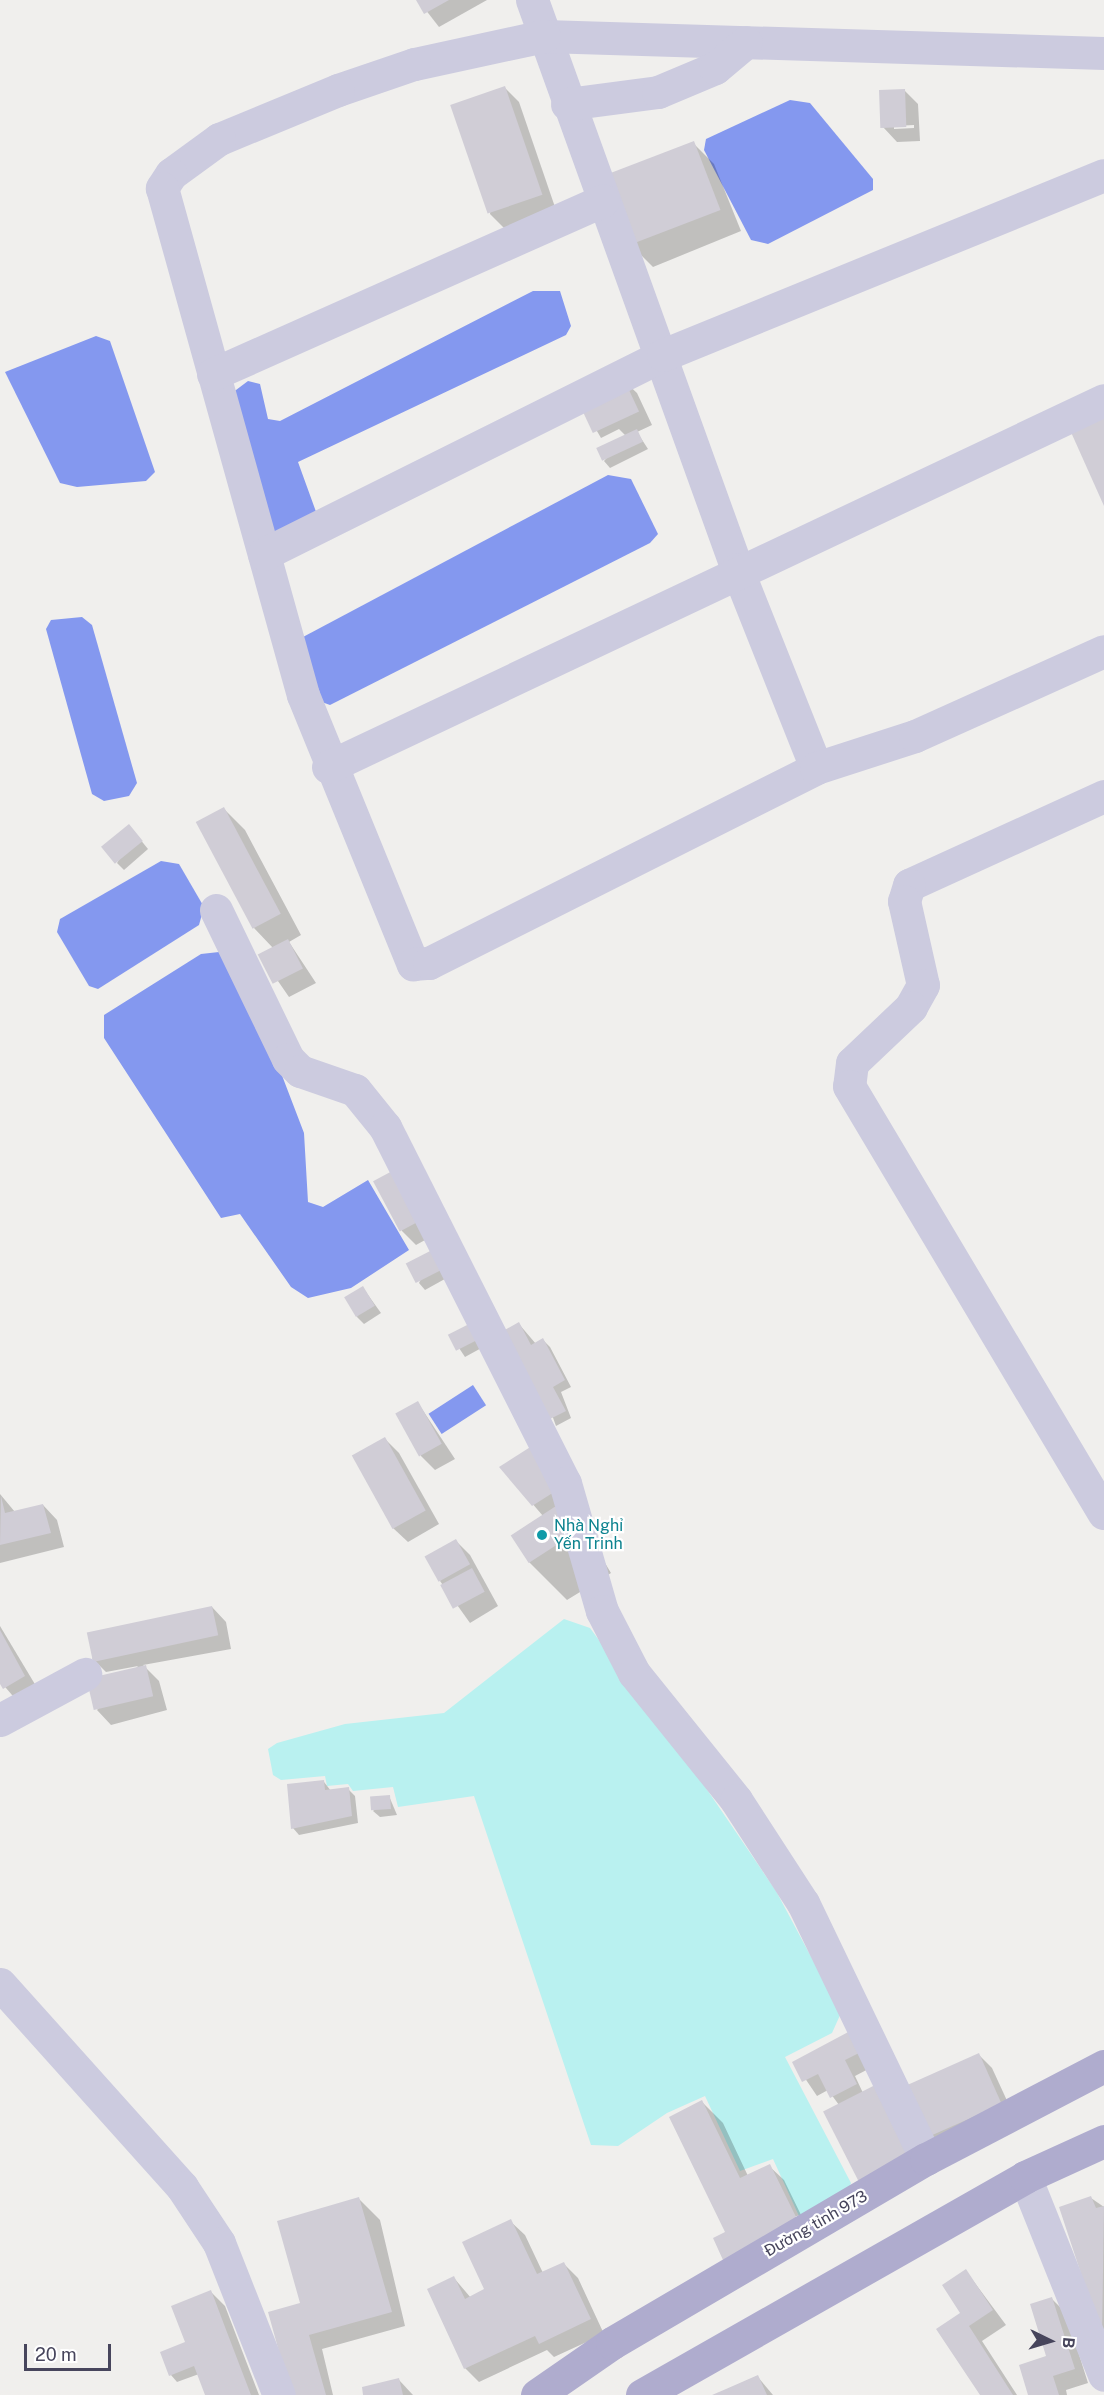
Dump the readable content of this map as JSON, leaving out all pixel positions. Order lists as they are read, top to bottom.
{
  "streets": {
    "main road": ["Đường tỉnh 973"]
  },
  "places": ["Nhà Nghỉ Yến Trinh"],
  "scale_bar": "20 m",
  "north": "right"
}
